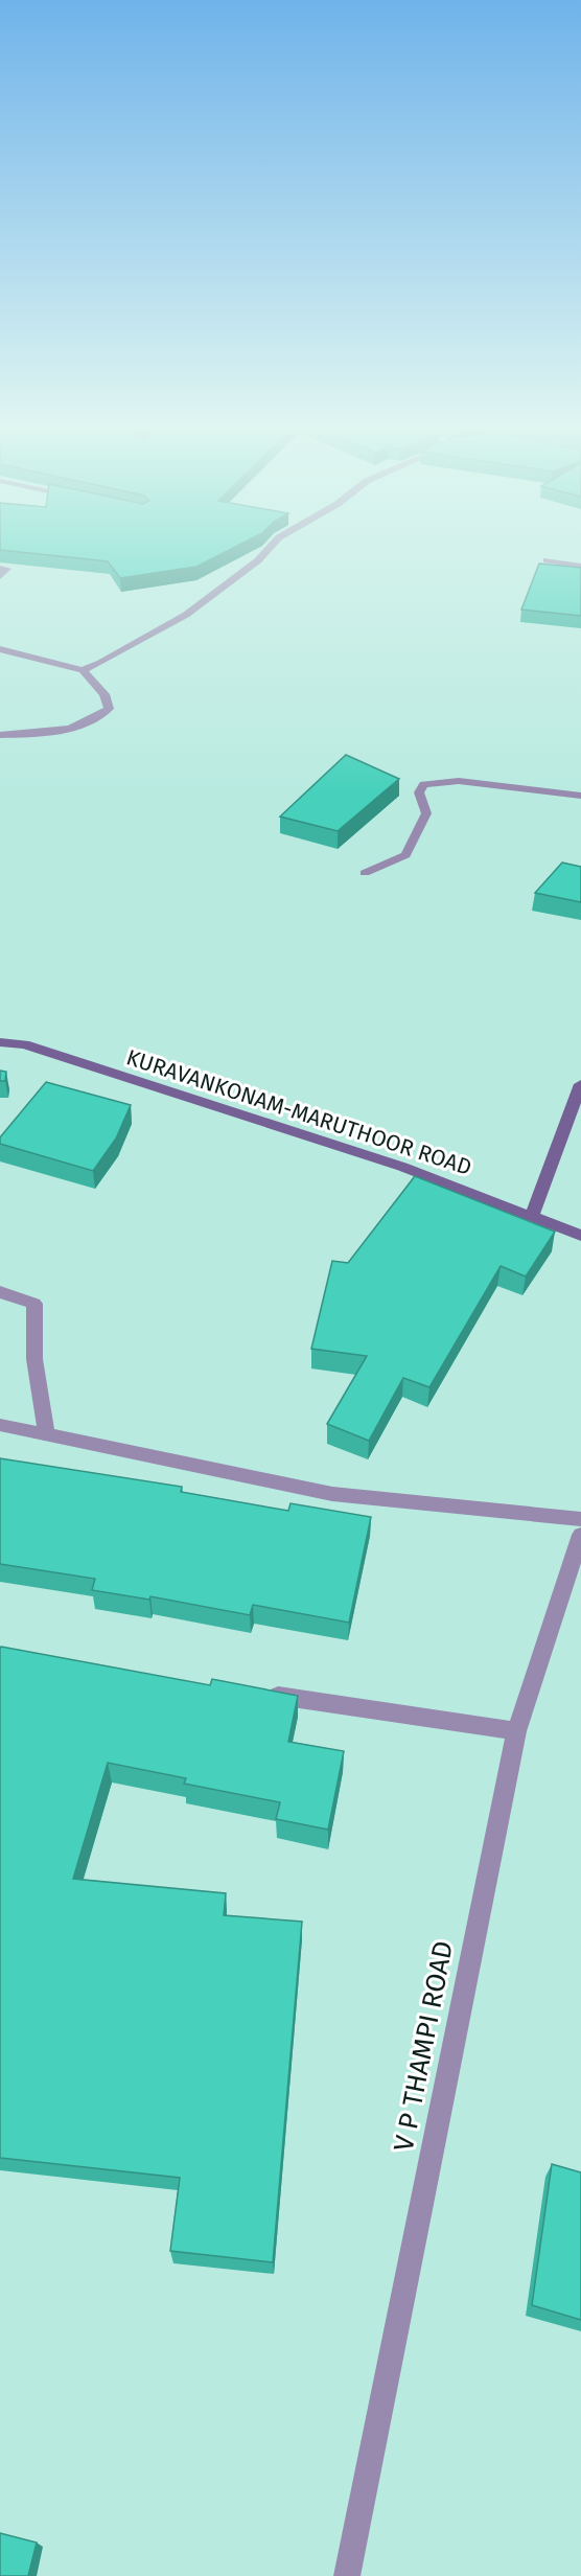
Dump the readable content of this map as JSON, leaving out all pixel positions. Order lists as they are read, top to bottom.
{
  "streets": {
    "main road": ["KURAVANKONAM-MARUTHOOR ROAD"],
    "street": ["V P THAMPI ROAD"]
  }
}
